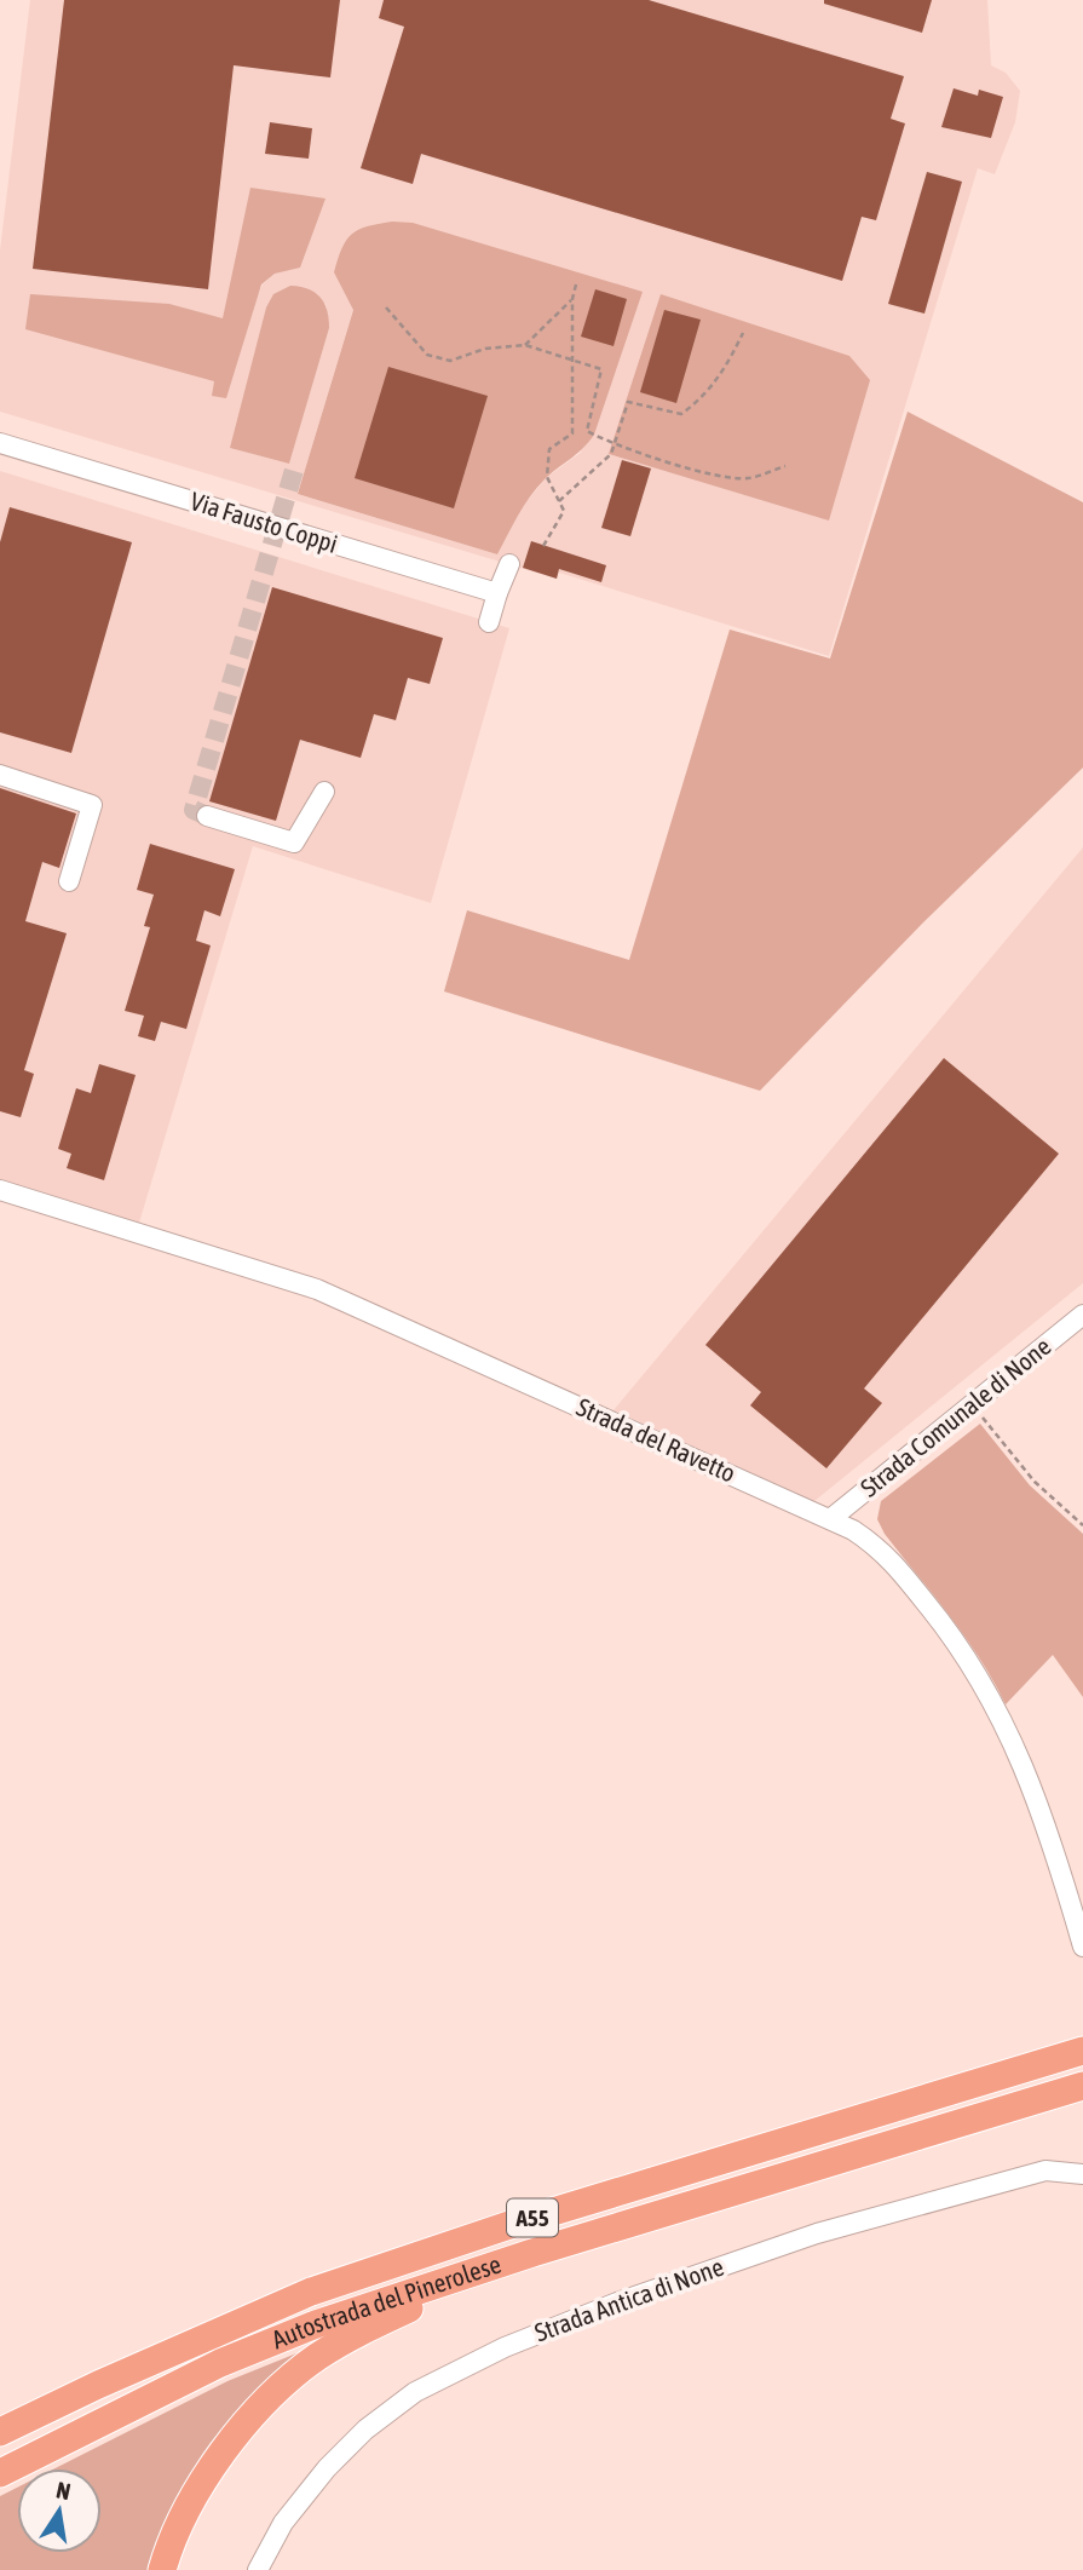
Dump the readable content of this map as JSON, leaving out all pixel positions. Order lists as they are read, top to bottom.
{
  "streets": {
    "highway": ["A55", "Autostrada del Pinerolese"],
    "street": [
      "Via Fausto Coppi",
      "Strada Comunale di None",
      "Strada del Ravetto",
      "Strada Antica di None"
    ]
  },
  "crossings": [
    ["Strada Comunale di None", "Strada del Ravetto"]
  ],
  "north": "top"
}
